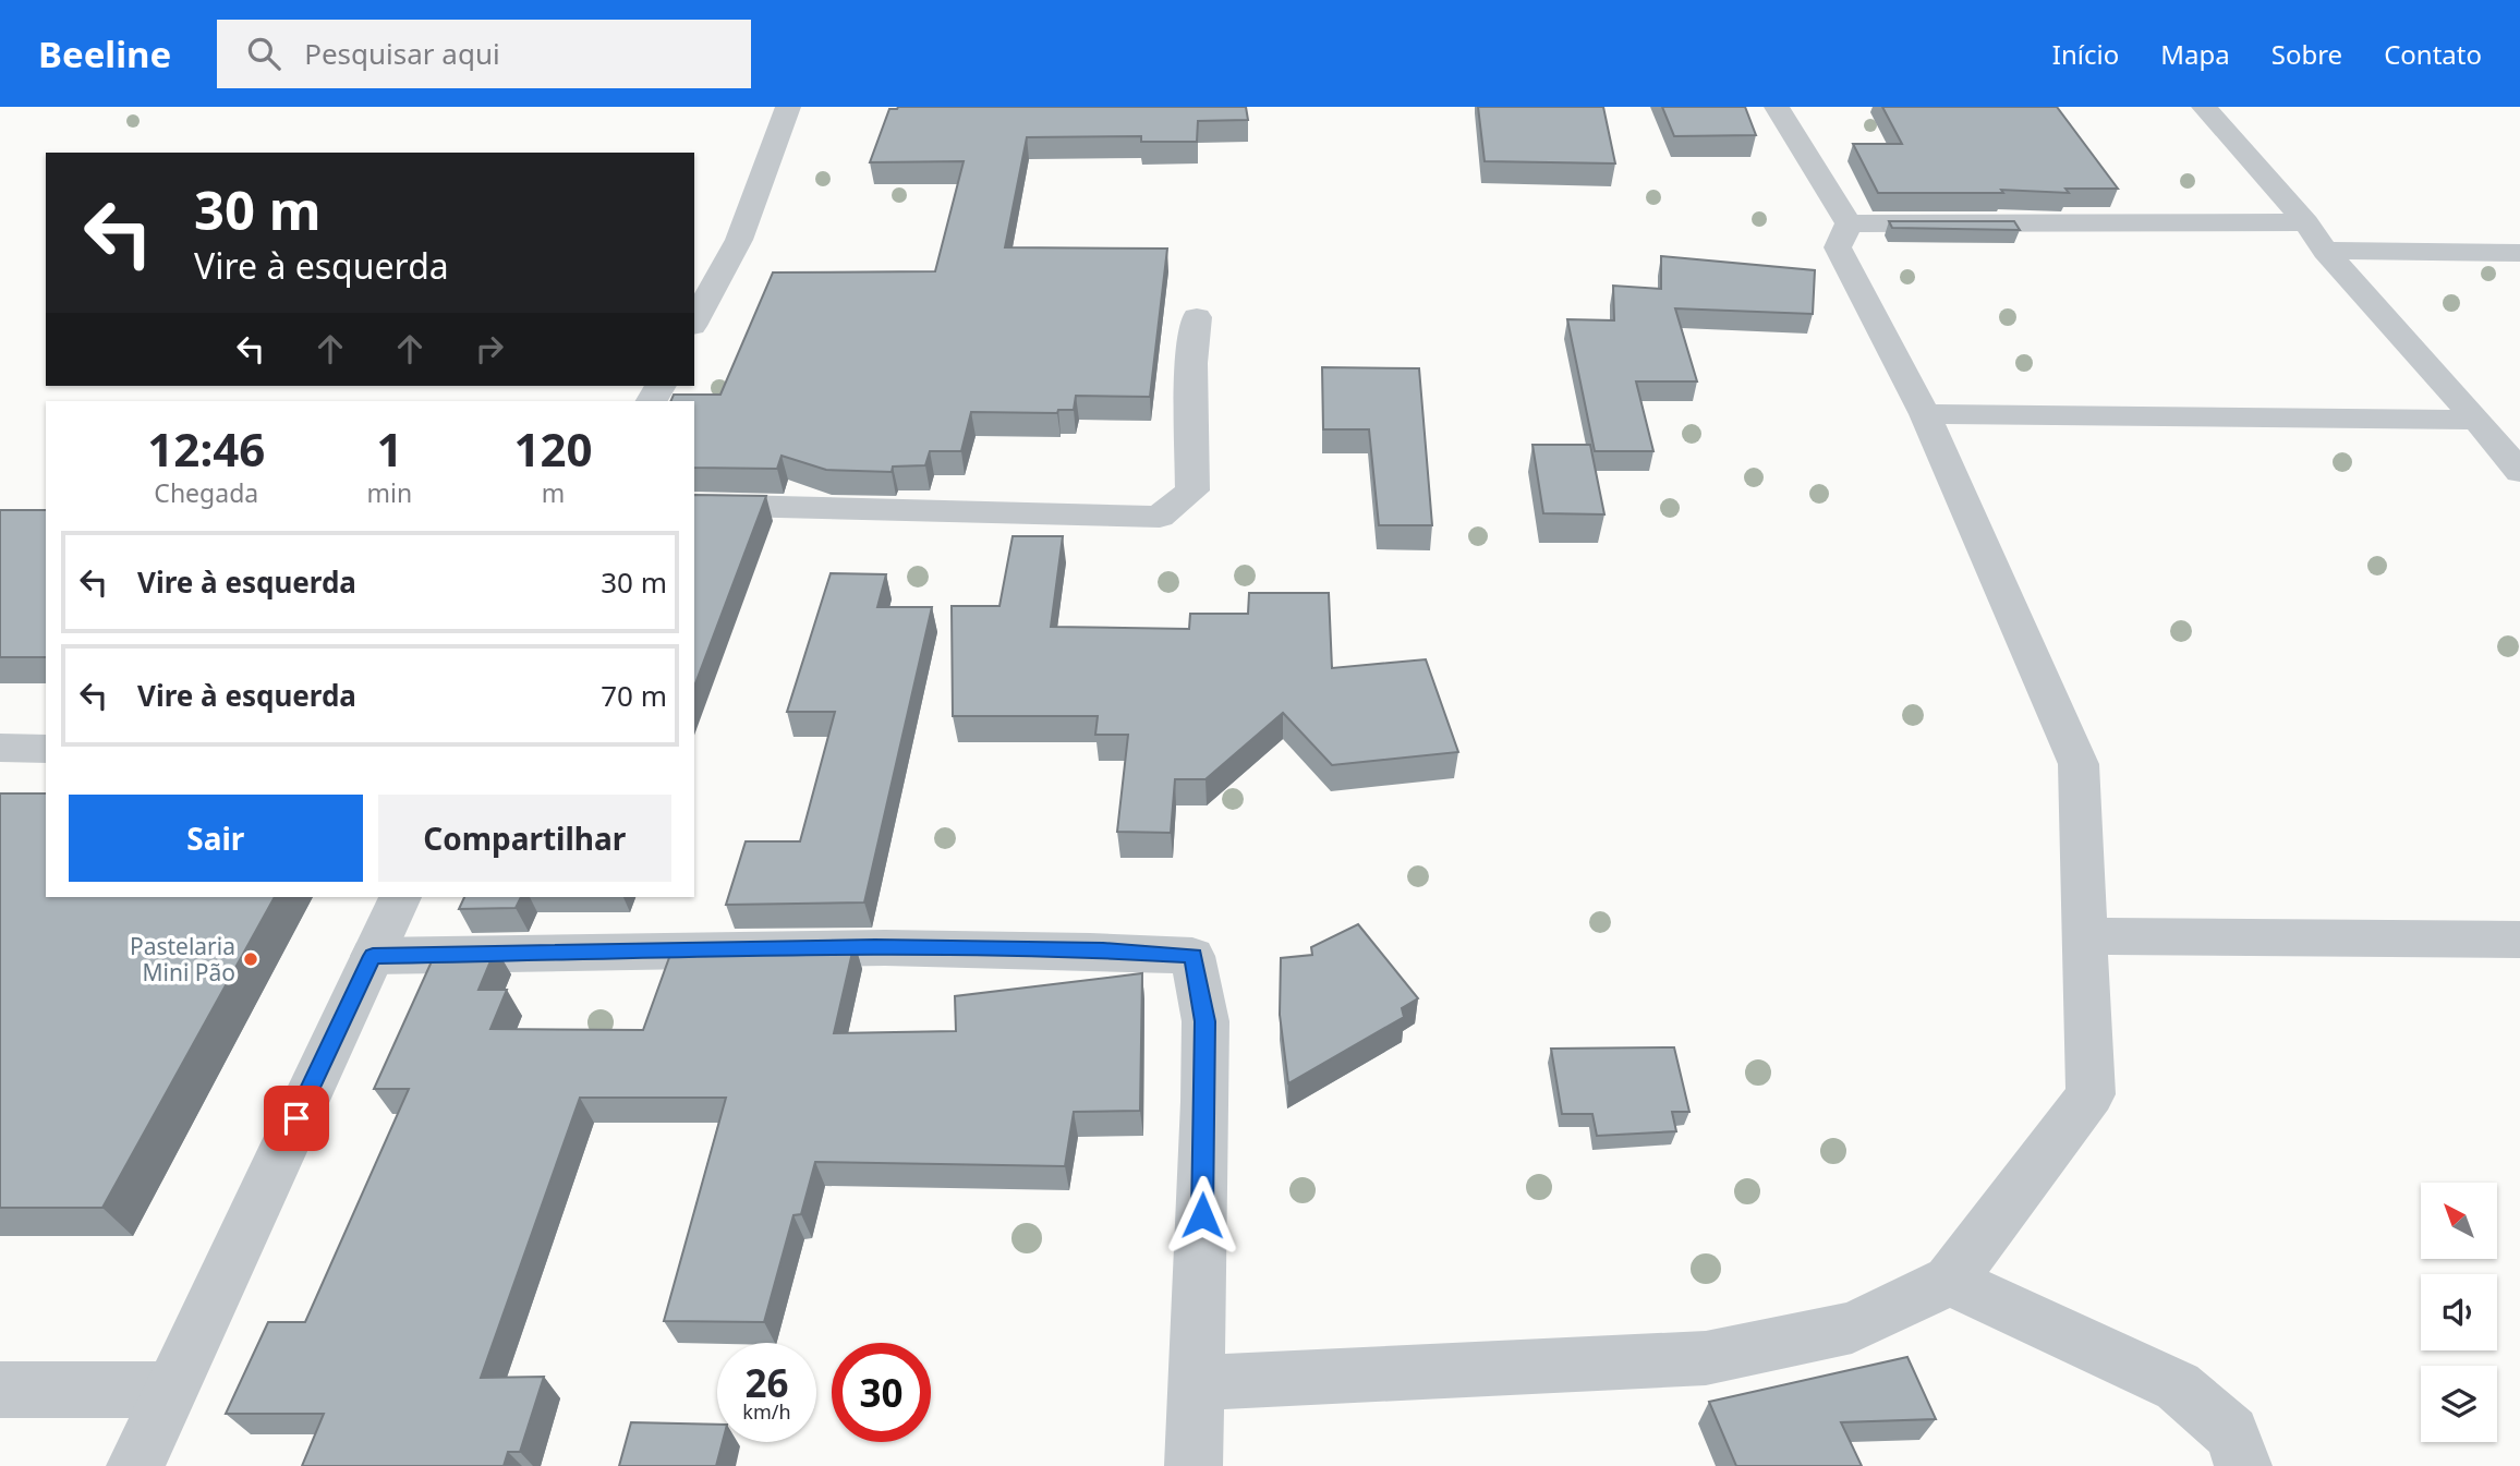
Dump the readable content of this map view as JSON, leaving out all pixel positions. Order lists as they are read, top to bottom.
{
  "places": ["Pastelaria Mini Pão"],
  "north": "top left",
  "page": {
    "header": "Beeline",
    "search": "Pesquisar aqui",
    "nav": [
      "Início",
      "Mapa",
      "Sobre",
      "Contato"
    ],
    "turn": ["30 m", "Vire à esquerda"],
    "eta": [
      "12:46",
      "Chegada",
      "1",
      "min",
      "120",
      "m"
    ],
    "list": [
      {
        "name": "Vire à esquerda",
        "value": "30 m"
      },
      {
        "name": "Vire à esquerda",
        "value": "70 m"
      }
    ],
    "buttons": ["Sair", "Compartilhar"],
    "speed": "26 km/h",
    "limit": "30"
  }
}
